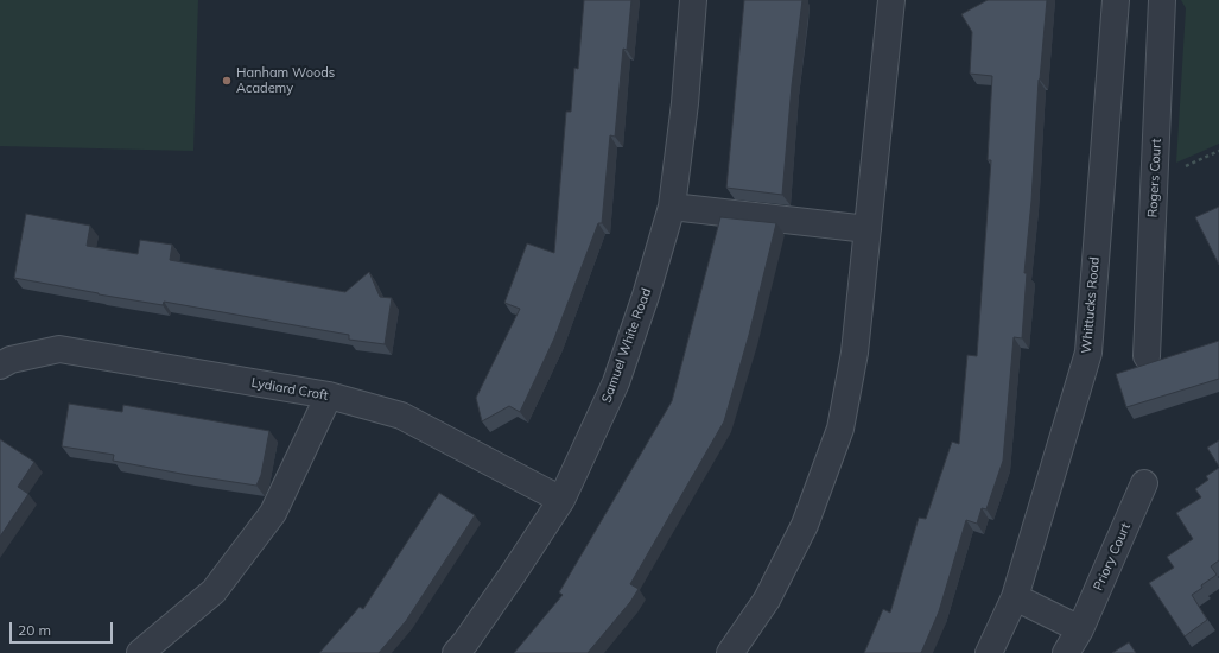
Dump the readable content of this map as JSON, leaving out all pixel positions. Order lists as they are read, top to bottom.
{
  "streets": {
    "street": [
      "Rogers Court",
      "Whittucks Road",
      "Samuel White Road",
      "Lydiard Croft",
      "Priory Court"
    ]
  },
  "crossings": [
    ["Samuel White Road", "Lydiard Croft"]
  ],
  "places": ["Hanham Woods Academy"],
  "scale_bar": "20 m"
}
